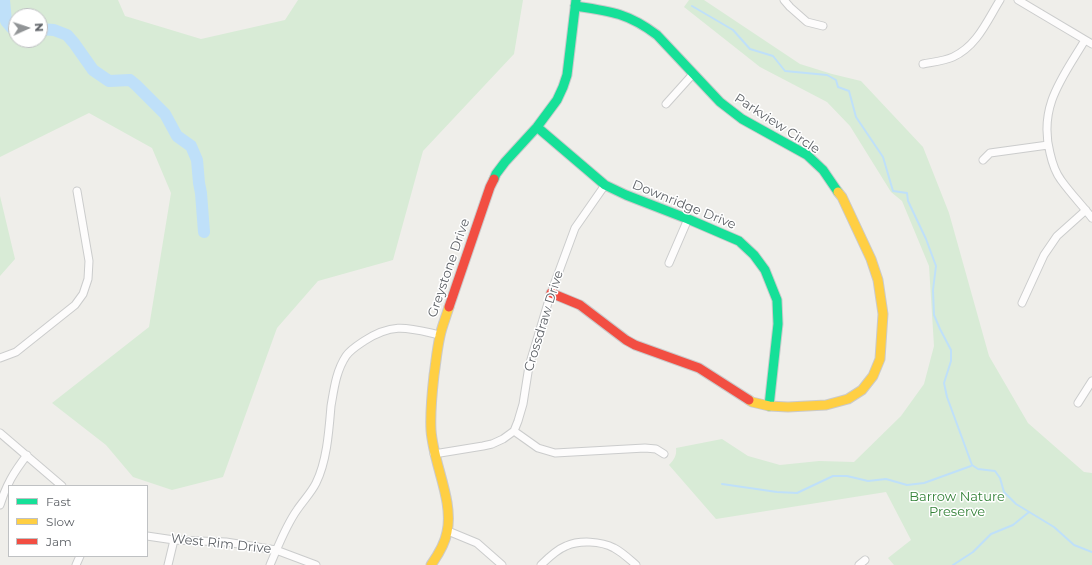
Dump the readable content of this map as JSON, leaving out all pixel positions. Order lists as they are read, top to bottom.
{
  "streets": {
    "street": [
      "Parkview Circle",
      "Downridge Drive",
      "Greystone Drive",
      "Crossdraw Drive",
      "West Rim Drive"
    ]
  },
  "crossings": [
    ["Parkview Circle", "Downridge Drive"],
    ["Parkview Circle", "Greystone Drive"],
    ["Parkview Circle", "Crossdraw Drive"],
    ["Downridge Drive", "Greystone Drive"],
    ["Downridge Drive", "Crossdraw Drive"]
  ],
  "parks": ["Barrow Nature Preserve"],
  "legend": ["Fast", "Slow", "Jam"],
  "north": "right"
}
